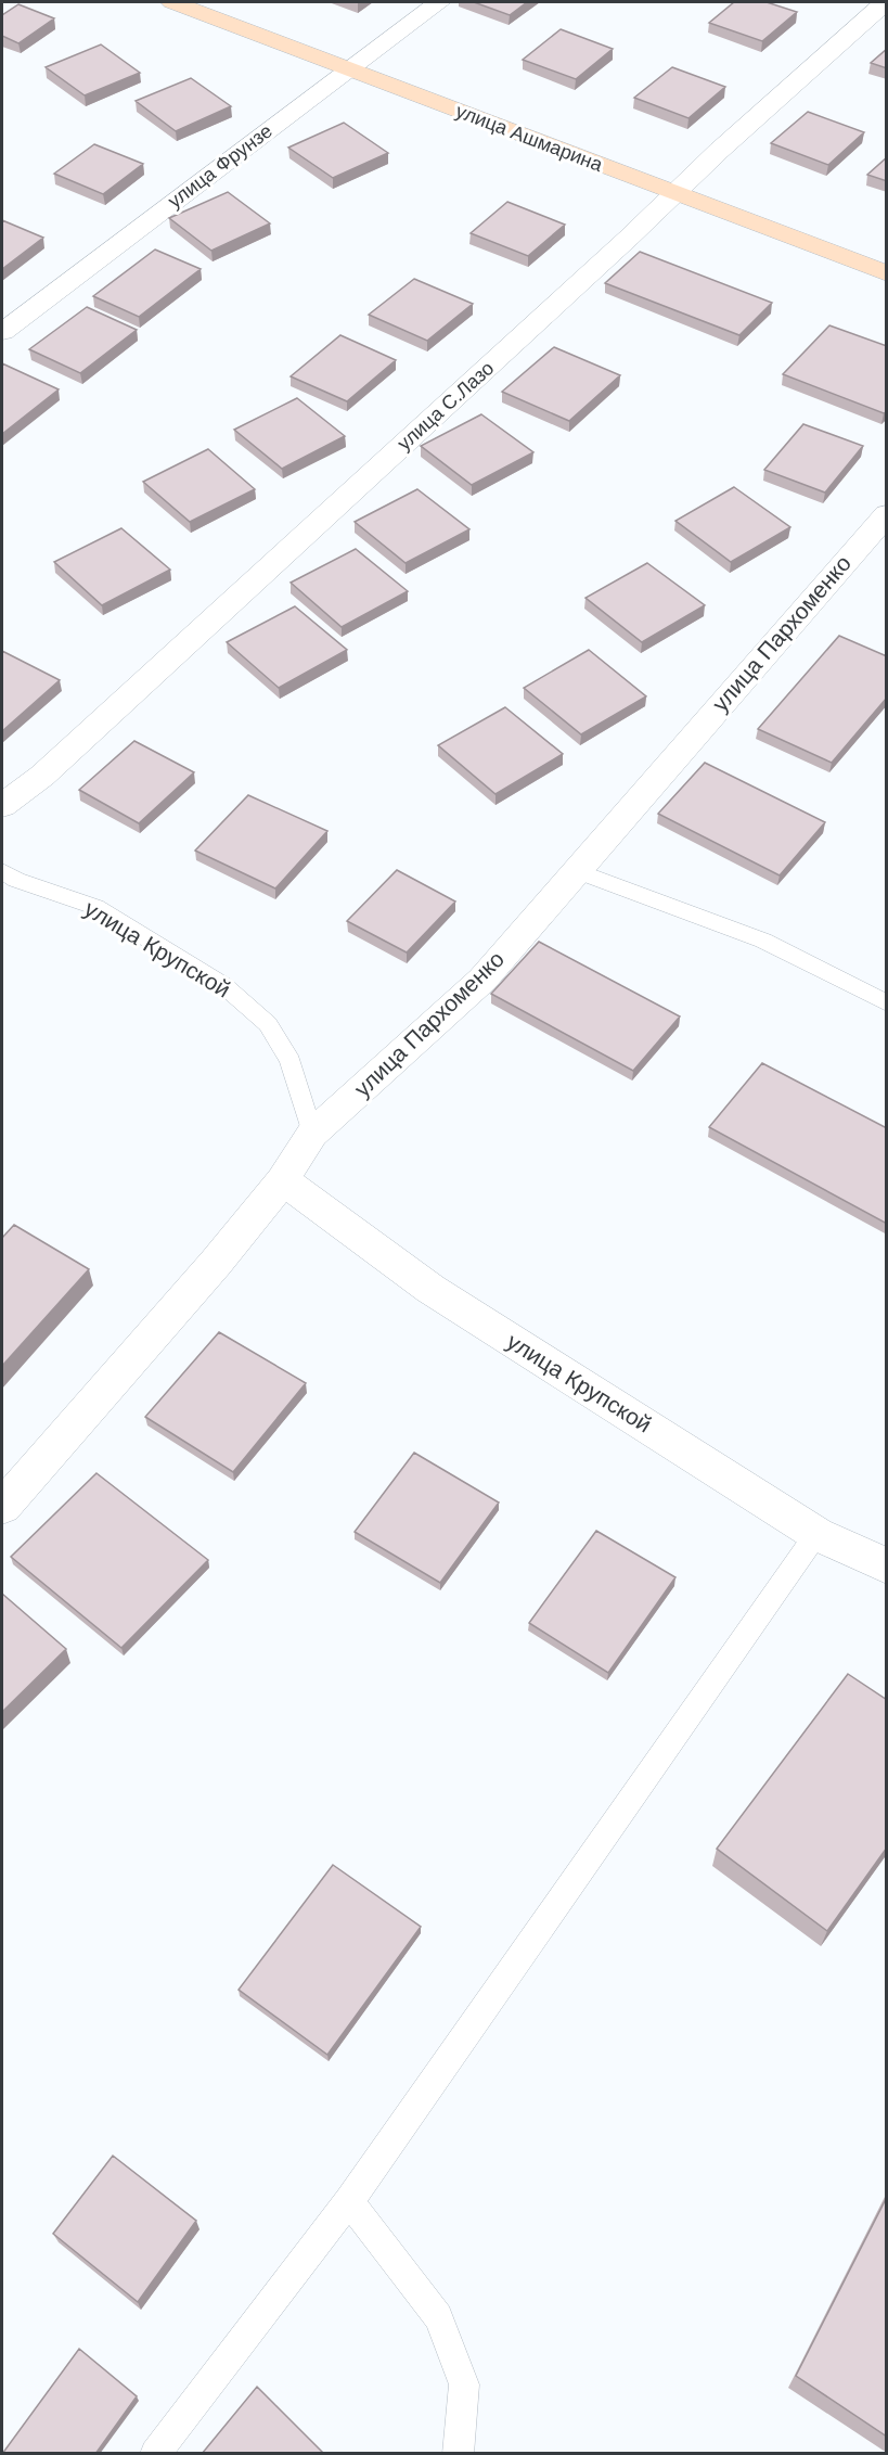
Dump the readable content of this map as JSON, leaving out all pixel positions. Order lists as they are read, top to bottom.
{
  "streets": {
    "street": [
      "улица Ашмарина",
      "улица Фрунзе",
      "улица С.Лазо",
      "улица Пархоменко",
      "улица Крупской"
    ]
  },
  "crossings": [
    ["улица Ашмарина", "улица Фрунзе"],
    ["улица Ашмарина", "улица С.Лазо"],
    ["улица Пархоменко", "улица Крупской"]
  ]
}
